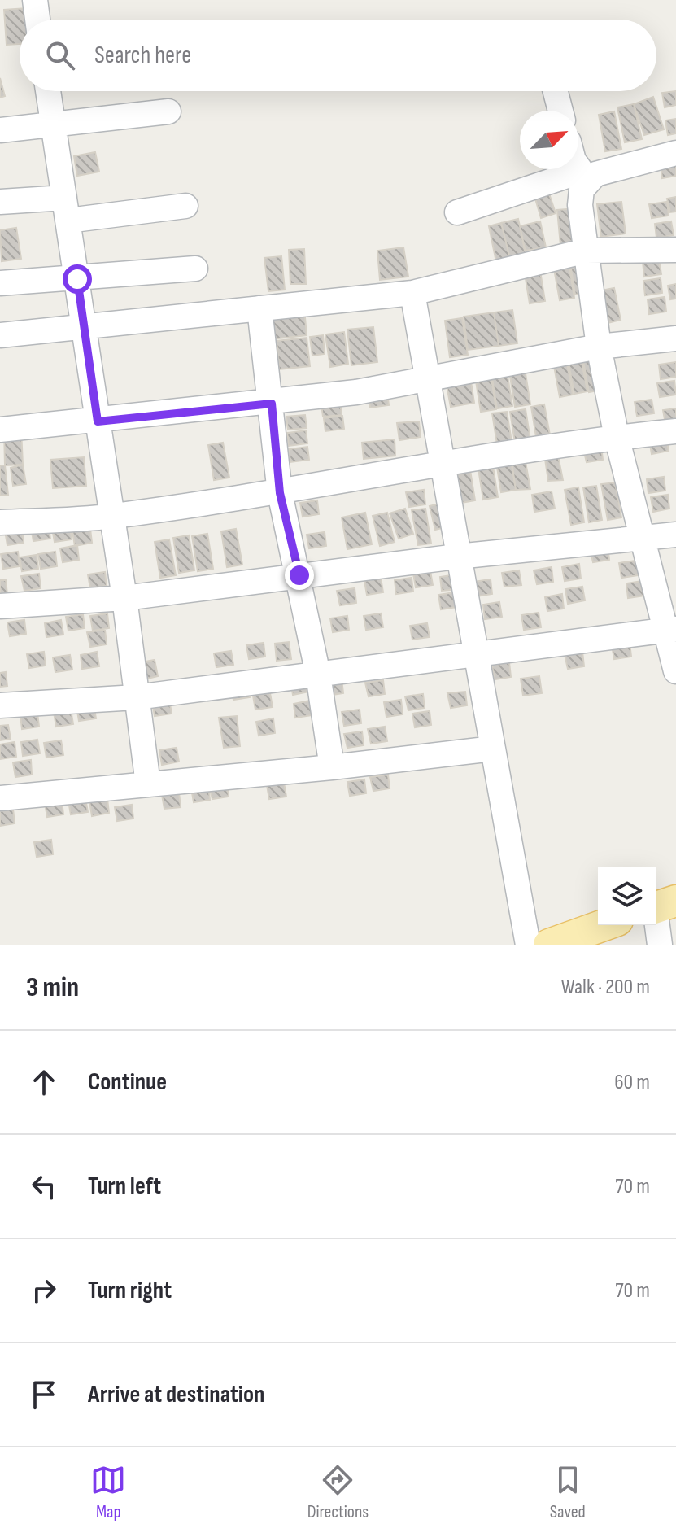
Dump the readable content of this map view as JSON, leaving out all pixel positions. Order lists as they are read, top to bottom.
{
  "north": "top right",
  "page": {
    "search": "Search here",
    "heading": ["3 min", "Walk · 200 m"],
    "list": [
      ["Continue", "60 m"],
      ["Turn left", "70 m"],
      ["Turn right", "70 m"],
      "Arrive at destination"
    ],
    "nav": ["Map", "Directions", "Saved"]
  }
}
